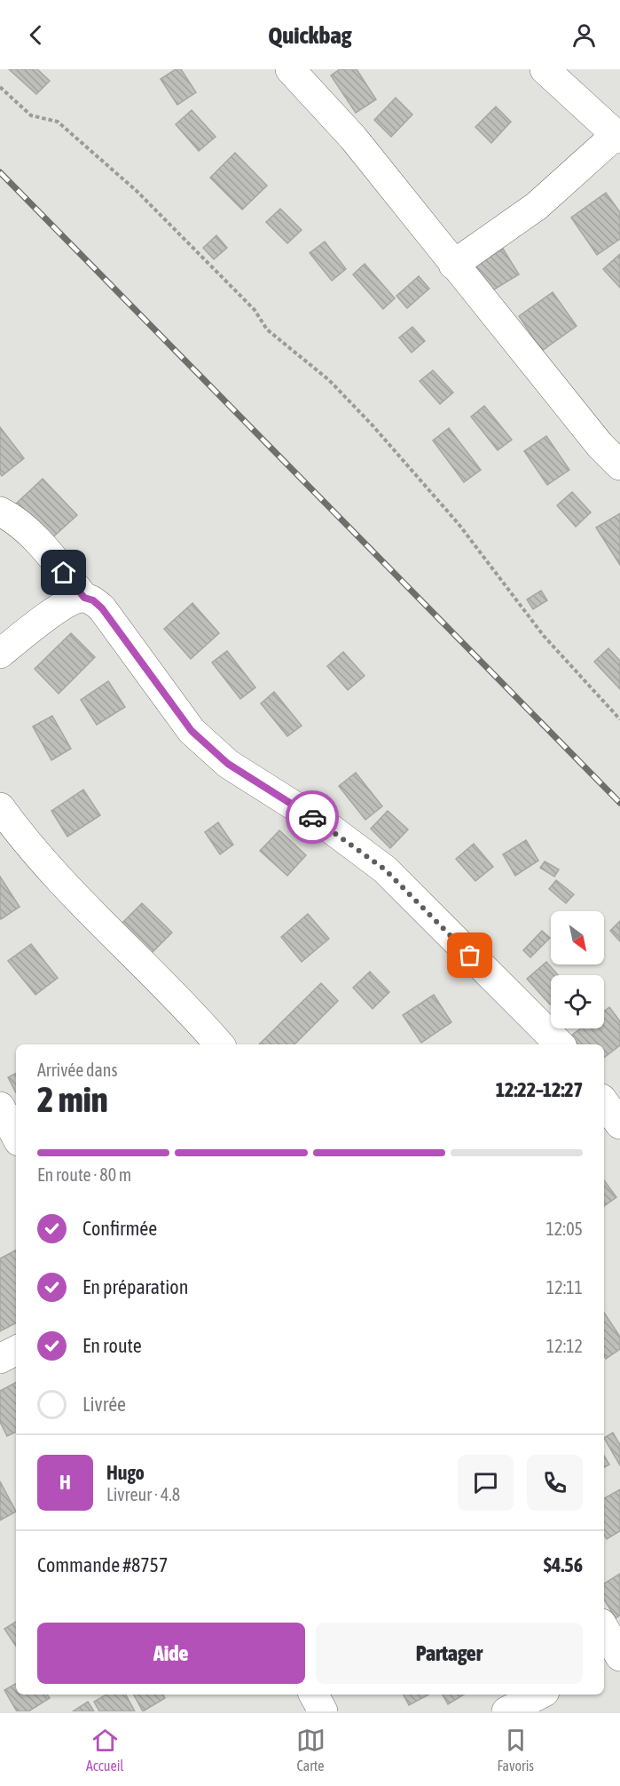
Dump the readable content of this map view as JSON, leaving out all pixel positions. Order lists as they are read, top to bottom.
{
  "north": "bottom right",
  "page": {
    "header": "Quickbag",
    "heading": ["2 min", "Arrivée dans", "12:22–12:27"],
    "panel": [
      "Hugo",
      "Livreur · 4.8",
      "Commande #8757",
      "$4.56"
    ],
    "bar": "En route · 80 m",
    "list": [
      ["Confirmée", "12:05"],
      ["En préparation", "12:11"],
      ["En route", "12:12"],
      "Livrée"
    ],
    "round": "H",
    "buttons": ["Aide", "Partager"],
    "tabs": ["Accueil", "Carte", "Favoris"]
  }
}
